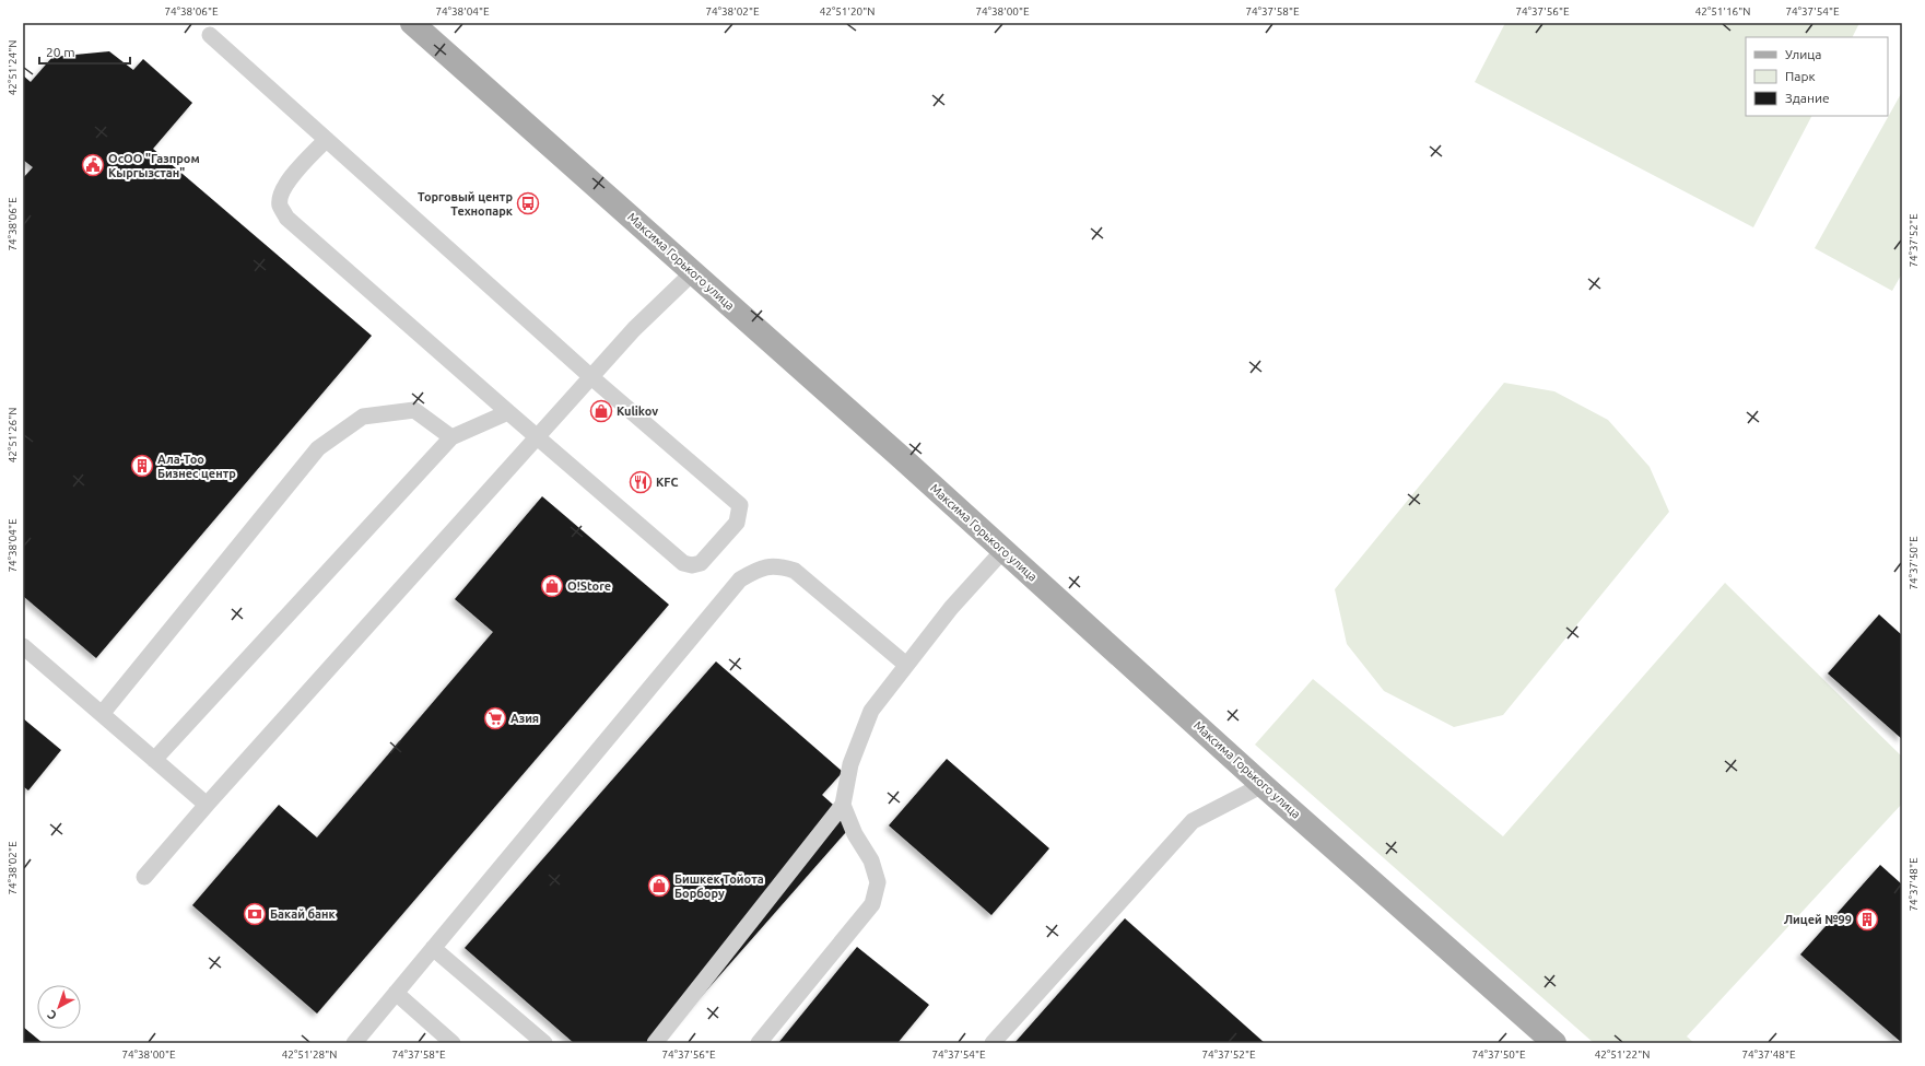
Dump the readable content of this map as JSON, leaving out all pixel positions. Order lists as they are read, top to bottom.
{
  "streets": {
    "main road": ["Максима Горького улица"]
  },
  "places": {
    "public building": ["ОсОО \"Газпром Кыргызстан\""],
    "bus stop": ["Торговый центр Технопарк"],
    "shop": ["Kulikov", "O!Store", "Бишкек Тойота Борбору"],
    "building": ["Ала-Тоо Бизнес центр", "Лицей №99"],
    "restaurant": ["KFC"],
    "supermarket": ["Азия"],
    "bank": ["Бакай банк"]
  },
  "legend": ["Улица", "Парк", "Здание"],
  "scale_bar": "20 m",
  "north": "bottom left",
  "coordinates": [
    "74°38'06\"E",
    "74°38'04\"E",
    "74°38'02\"E",
    "42°51'20\"N",
    "74°38'00\"E",
    "74°37'58\"E",
    "74°37'56\"E",
    "42°51'16\"N",
    "74°37'54\"E",
    "42°51'24\"N",
    "74°37'52\"E",
    "42°51'26\"N",
    "74°37'50\"E",
    "74°37'48\"E",
    "42°51'28\"N",
    "42°51'22\"N"
  ]
}
